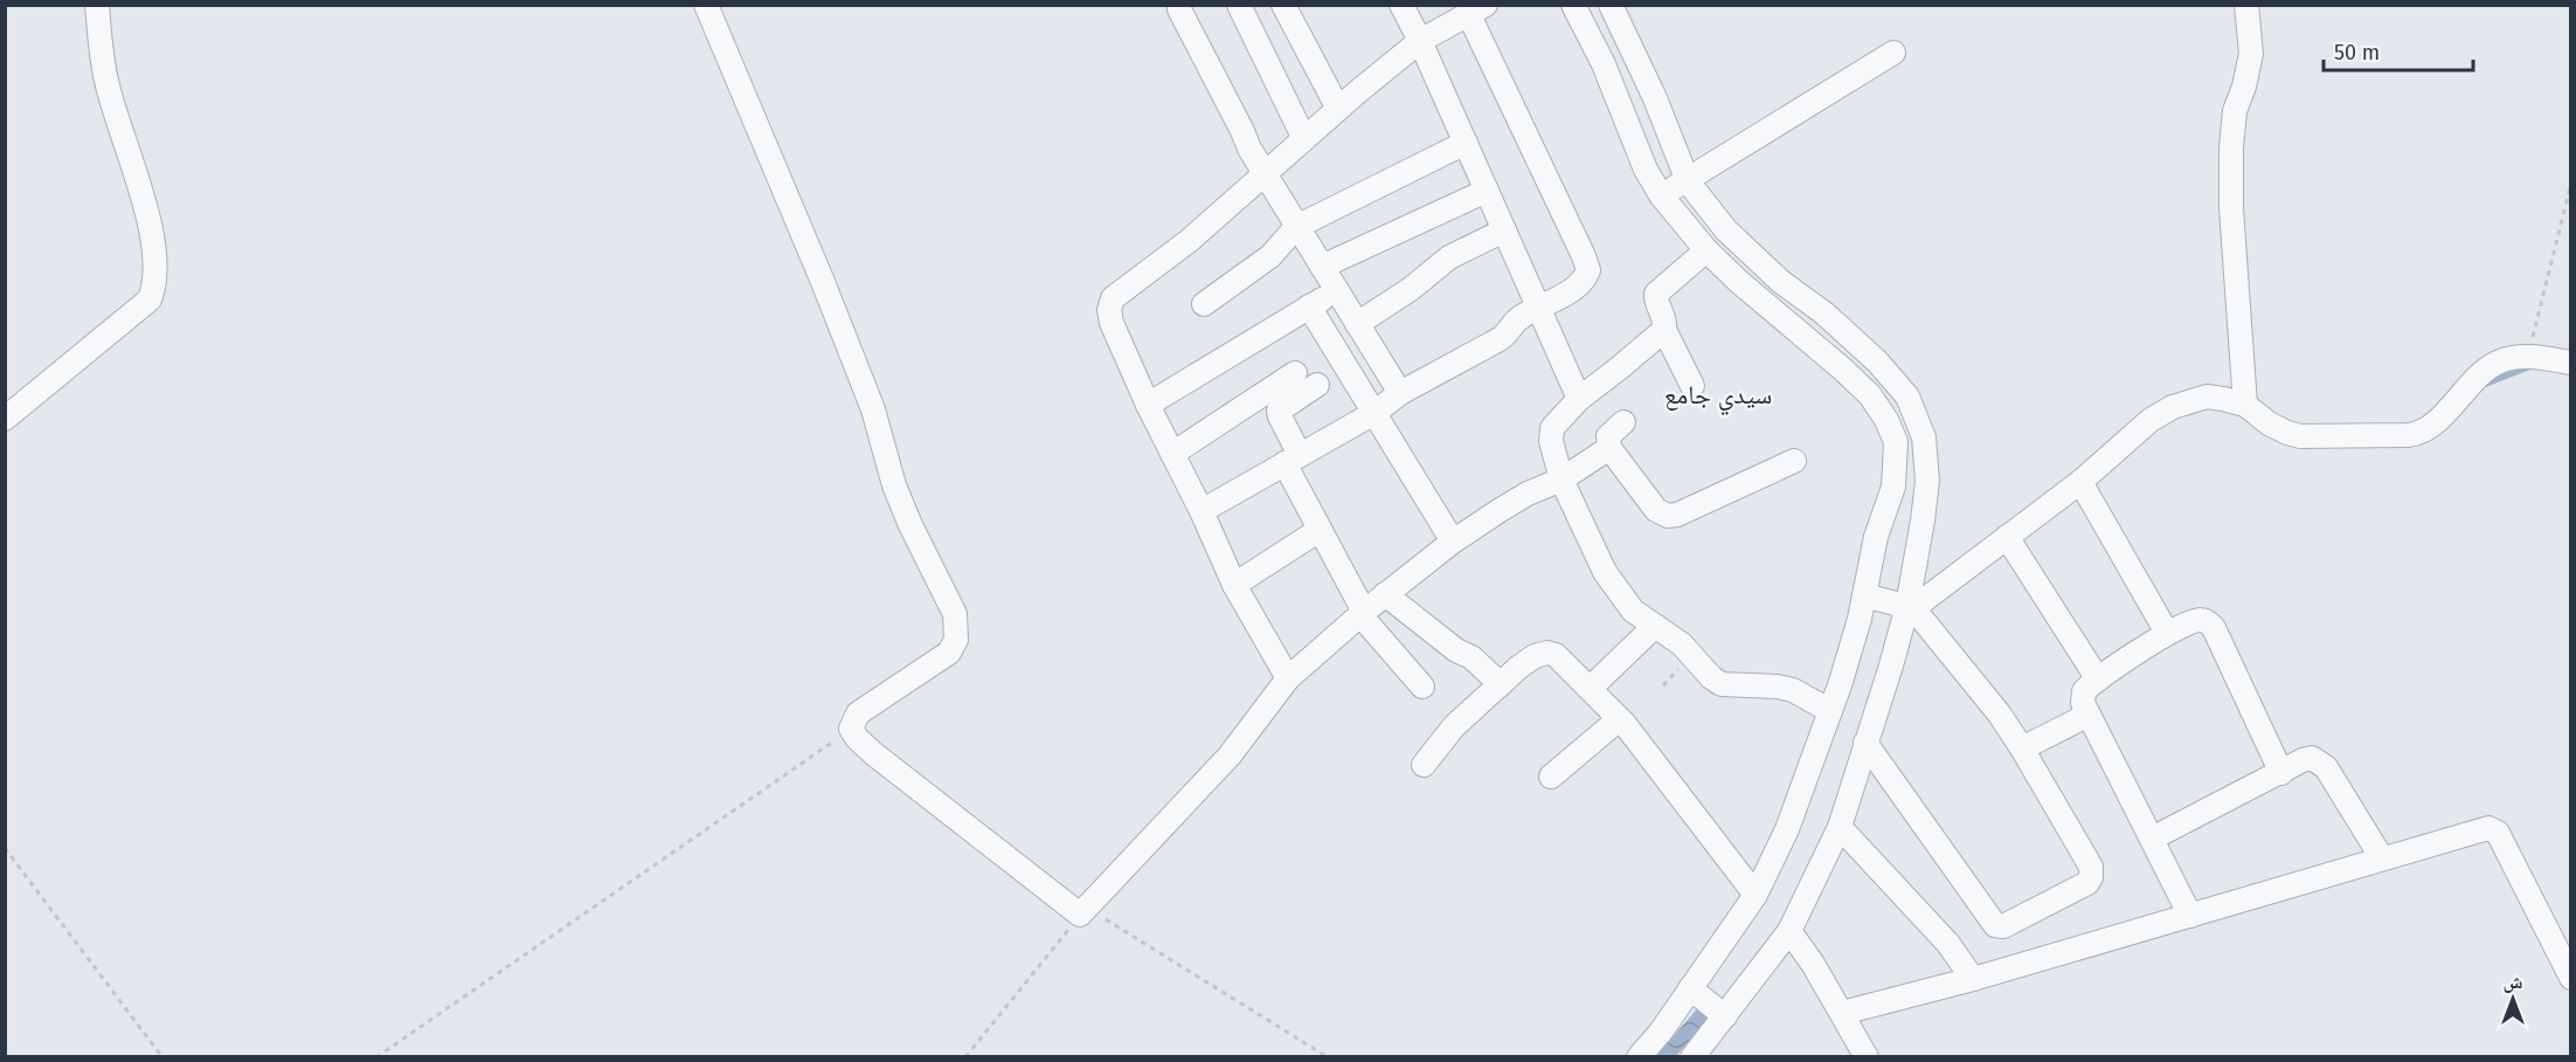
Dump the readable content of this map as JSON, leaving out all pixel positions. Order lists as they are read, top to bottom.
{
  "districts": ["سيدي جامع"],
  "scale_bar": "50 m",
  "north": "top"
}
